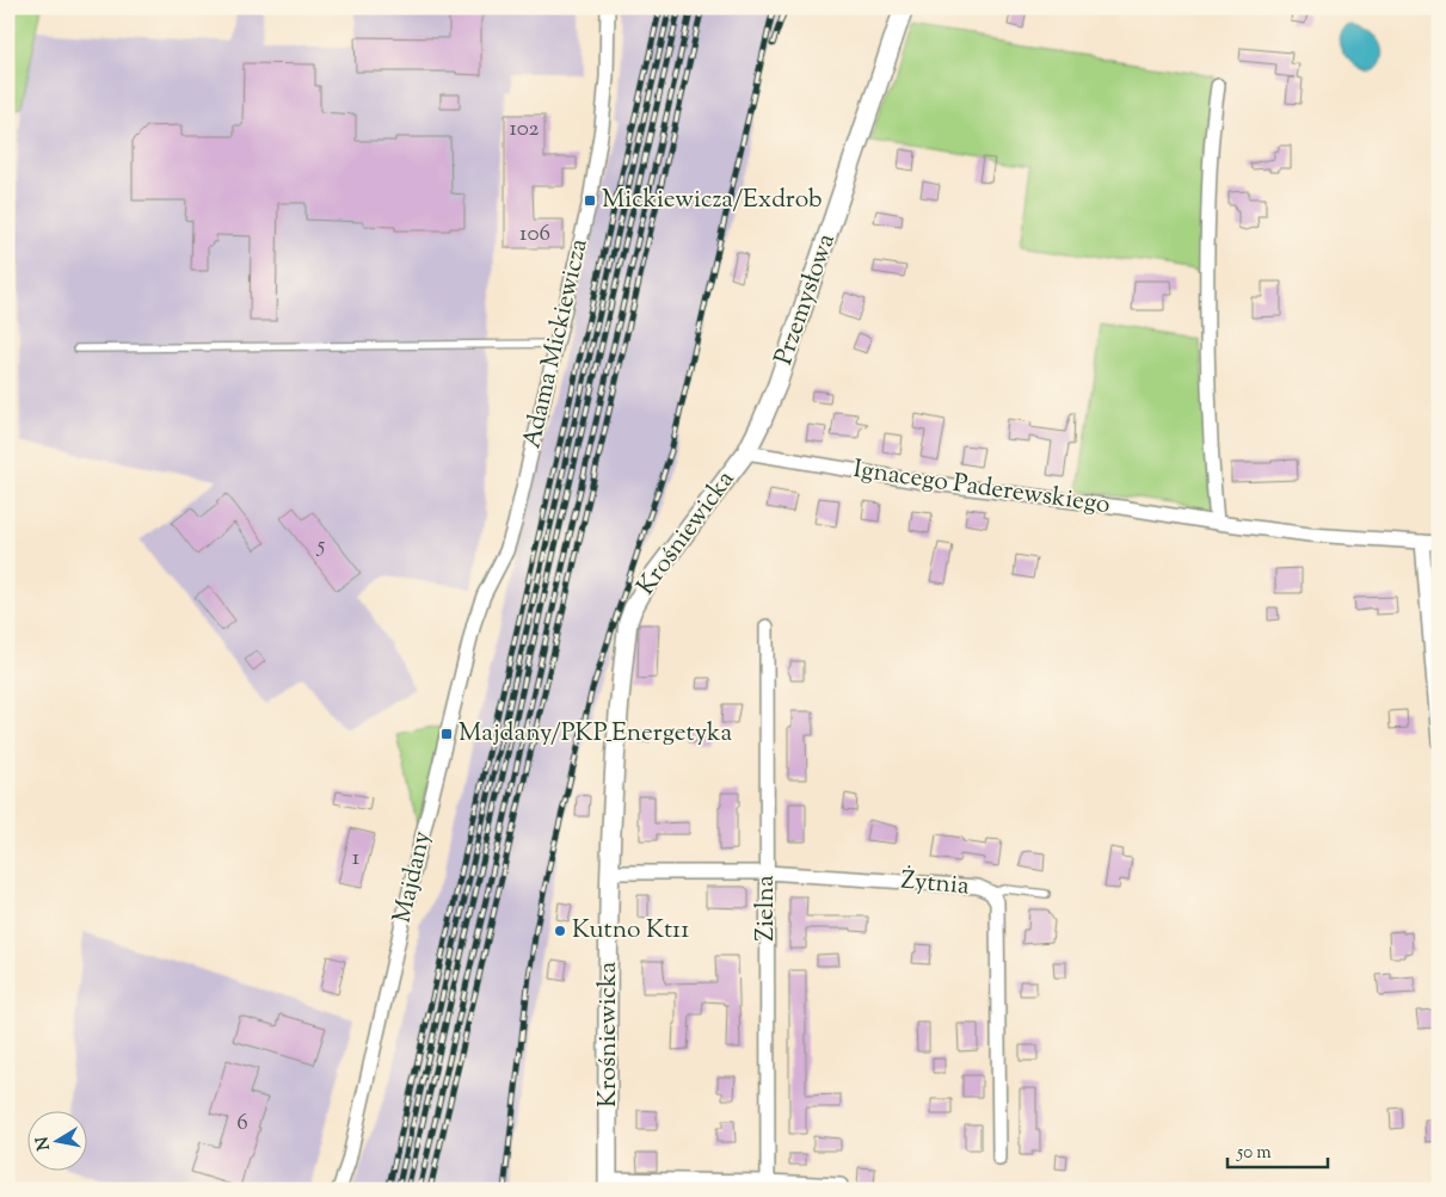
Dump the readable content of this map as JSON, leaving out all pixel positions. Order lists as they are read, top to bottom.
{
  "streets": {
    "street": [
      "Przemysłowa",
      "Adama Mickiewicza",
      "Ignacego Paderewskiego",
      "Krośniewicka",
      "Majdany",
      "Żytnia",
      "Zielna"
    ]
  },
  "crossings": [
    ["Przemysłowa", "Ignacego Paderewskiego"],
    ["Przemysłowa", "Krośniewicka"],
    ["Adama Mickiewicza", "Majdany"],
    ["Ignacego Paderewskiego", "Krośniewicka"],
    ["Krośniewicka", "Żytnia"],
    ["Żytnia", "Zielna"]
  ],
  "places": {
    "transit": ["Mickiewicza/Exdrob", "Majdany/PKP_Energetyka"],
    "other": ["Kutno Kt11"]
  },
  "house_numbers": [
    "102",
    "106",
    "5",
    "1",
    "6"
  ],
  "scale_bar": "50 m",
  "north": "left"
}
